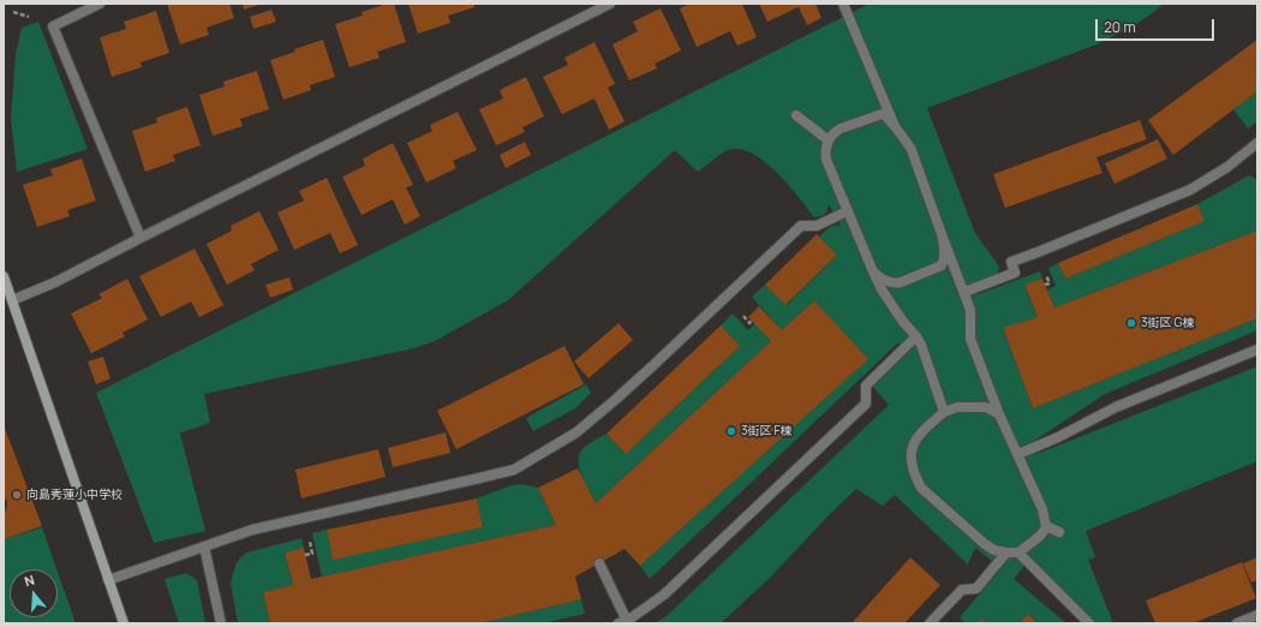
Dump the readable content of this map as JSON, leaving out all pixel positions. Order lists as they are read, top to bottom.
{
  "places": ["3街区 G棟", "3街区 F棟", "向島秀蓮小中学校"],
  "scale_bar": "20 m",
  "north": "top"
}
